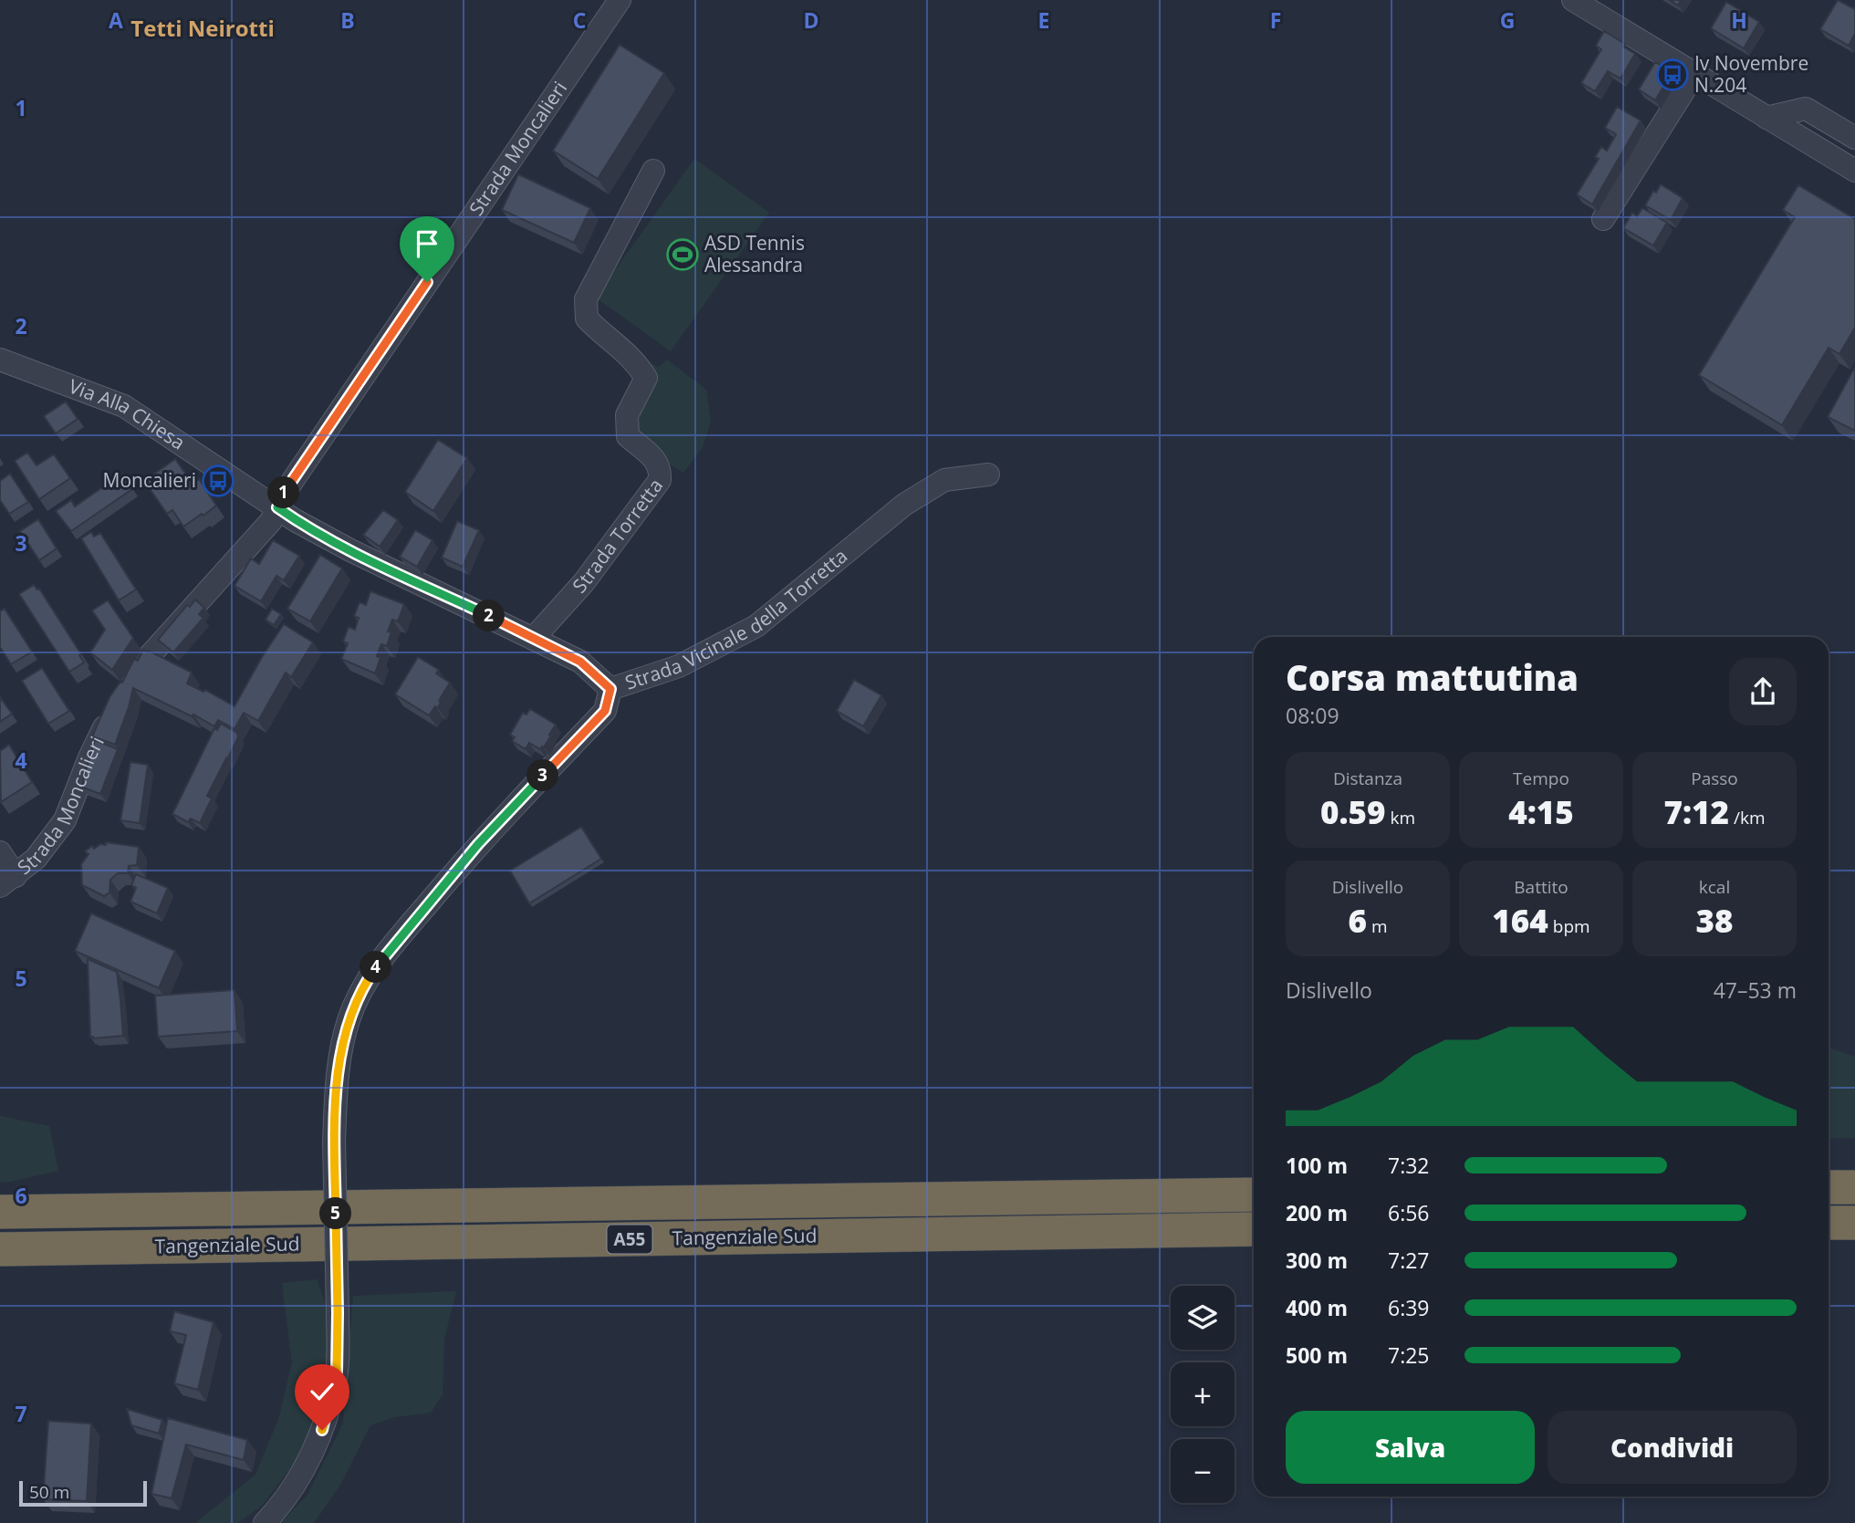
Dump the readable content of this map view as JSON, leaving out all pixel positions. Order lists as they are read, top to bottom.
{
  "streets": {
    "highway": ["Tangenziale Sud", "A55"],
    "street": [
      "Strada Moncalieri",
      "Via Alla Chiesa",
      "Strada Torretta",
      "Strada Vicinale della Torretta"
    ]
  },
  "crossings": [
    ["Strada Moncalieri", "Via Alla Chiesa"],
    ["Strada Moncalieri", "Strada Vicinale della Torretta"],
    ["Via Alla Chiesa", "Strada Vicinale della Torretta"],
    ["Strada Torretta", "Strada Vicinale della Torretta"]
  ],
  "districts": ["Tetti Neirotti"],
  "places": {
    "bus stop": ["Iv Novembre N.204", "Moncalieri"],
    "sports": ["ASD Tennis Alessandra"]
  },
  "scale_bar": "50 m",
  "page": {
    "pins": [
      "1",
      "2",
      "3",
      "4",
      "5"
    ],
    "heading": ["Corsa mattutina", "08:09"],
    "stats": [
      ["Distanza", "0.59 km"],
      ["Tempo", "4:15"],
      ["Passo", "7:12 /km"],
      ["Dislivello", "6 m"],
      ["Battito", "164 bpm"],
      ["kcal", "38"]
    ],
    "chart": ["Dislivello", "47–53 m"],
    "list": [
      {
        "name": "100 m",
        "note": "7:32"
      },
      {
        "name": "200 m",
        "note": "6:56"
      },
      {
        "name": "300 m",
        "note": "7:27"
      },
      {
        "name": "400 m",
        "note": "6:39"
      },
      {
        "name": "500 m",
        "note": "7:25"
      }
    ],
    "map_buttons": ["+", "−"],
    "buttons": ["Salva", "Condividi"],
    "scale": "50 m"
  },
  "grid": {
    "columns": [
      "A",
      "B",
      "C",
      "D",
      "E",
      "F",
      "G",
      "H"
    ],
    "rows": [
      "1",
      "2",
      "3",
      "4",
      "5",
      "6",
      "7"
    ]
  }
}
